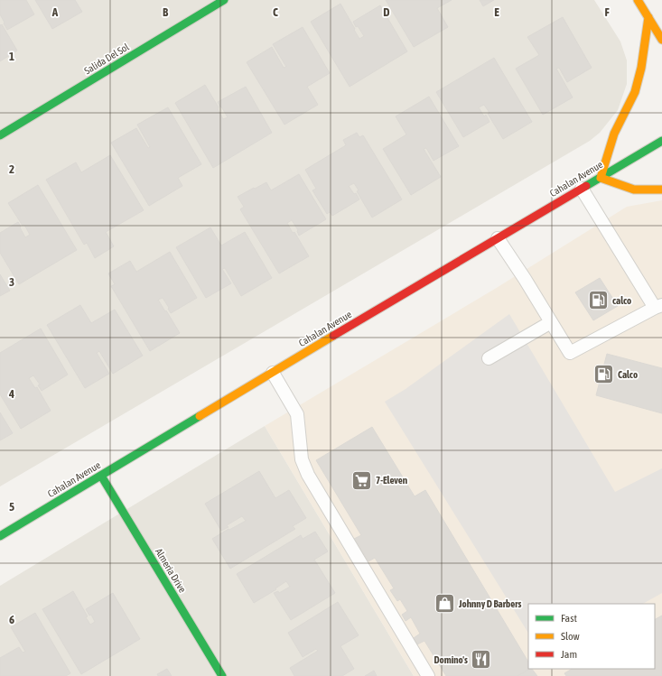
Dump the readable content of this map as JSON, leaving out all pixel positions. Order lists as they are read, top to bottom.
{
  "streets": {
    "street": ["Salida Del Sol", "Cahalan Avenue", "Almeria Drive"]
  },
  "crossings": [
    ["Cahalan Avenue", "Almeria Drive"]
  ],
  "places": {
    "fuel station": ["calco", "Calco"],
    "supermarket": ["7-Eleven"],
    "shop": ["Johnny D Barbers"],
    "restaurant": ["Domino's"]
  },
  "legend": ["Fast", "Slow", "Jam"],
  "grid": {
    "columns": [
      "A",
      "B",
      "C",
      "D",
      "E",
      "F"
    ],
    "rows": [
      "1",
      "2",
      "3",
      "4",
      "5",
      "6"
    ]
  }
}
